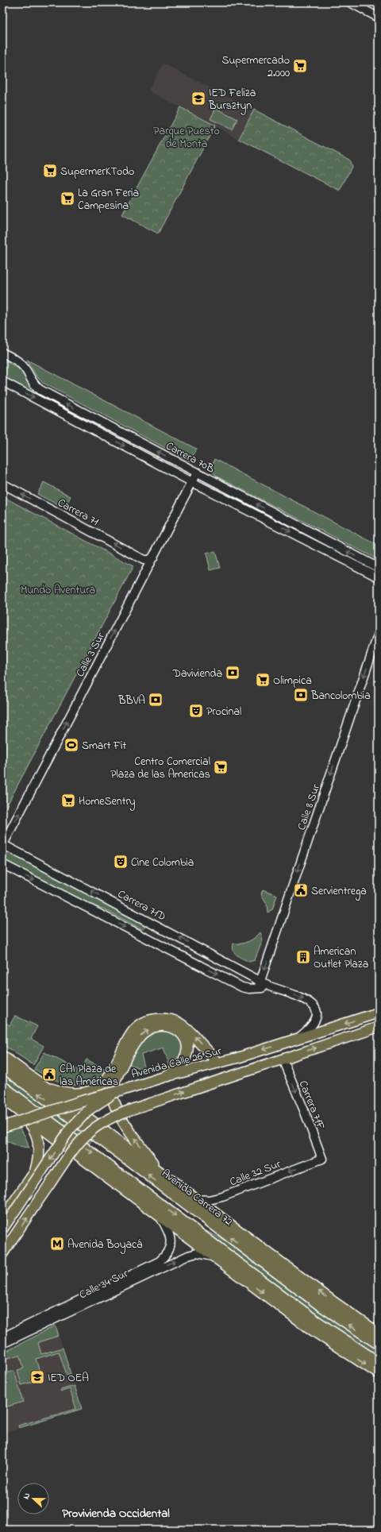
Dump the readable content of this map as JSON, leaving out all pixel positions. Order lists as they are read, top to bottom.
{
  "streets": {
    "highway": ["Avenida Carrera 72"],
    "main road": ["Avenida Calle 26 Sur"],
    "street": [
      "Carrera 70B",
      "Carrera 71",
      "Calle 3 Sur",
      "Calle 8 Sur",
      "Carrera 71D",
      "Carrera 71F",
      "Calle 32 Sur",
      "Calle 34 Sur"
    ]
  },
  "crossings": [
    ["Carrera 70B", "Calle 3 Sur"],
    ["Calle 3 Sur", "Carrera 71D"],
    ["Calle 8 Sur", "Carrera 71D"],
    ["Carrera 71F", "Calle 32 Sur"],
    ["Calle 32 Sur", "Avenida Carrera 72"]
  ],
  "one_way": [
    "Carrera 71",
    "Calle 3 Sur",
    "Calle 8 Sur",
    "Carrera 71F",
    "Calle 32 Sur"
  ],
  "districts": ["Provivienda Occidental"],
  "parks": ["Parque Puesto de Monta", "Mundo Aventura"],
  "places": {
    "supermarket": [
      "Supermercado 2.000",
      "SupermerKTodo",
      "La Gran Feria Campesina",
      "Olimpica",
      "Centro Comercial Plaza de las Americas",
      "HomeSentry"
    ],
    "school or university": ["IED Feliza Bursztyn", "IED OEA"],
    "bank": ["Davivienda", "Bancolombia", "BBVA"],
    "theatre": ["Procinal", "Cine Colombia"],
    "sports": ["Smart Fit"],
    "public building": ["Servientrega", "CAI Plaza de las Américas"],
    "building": ["American Outlet Plaza"],
    "metro station": ["Avenida Boyacá"]
  },
  "north": "left"
}
